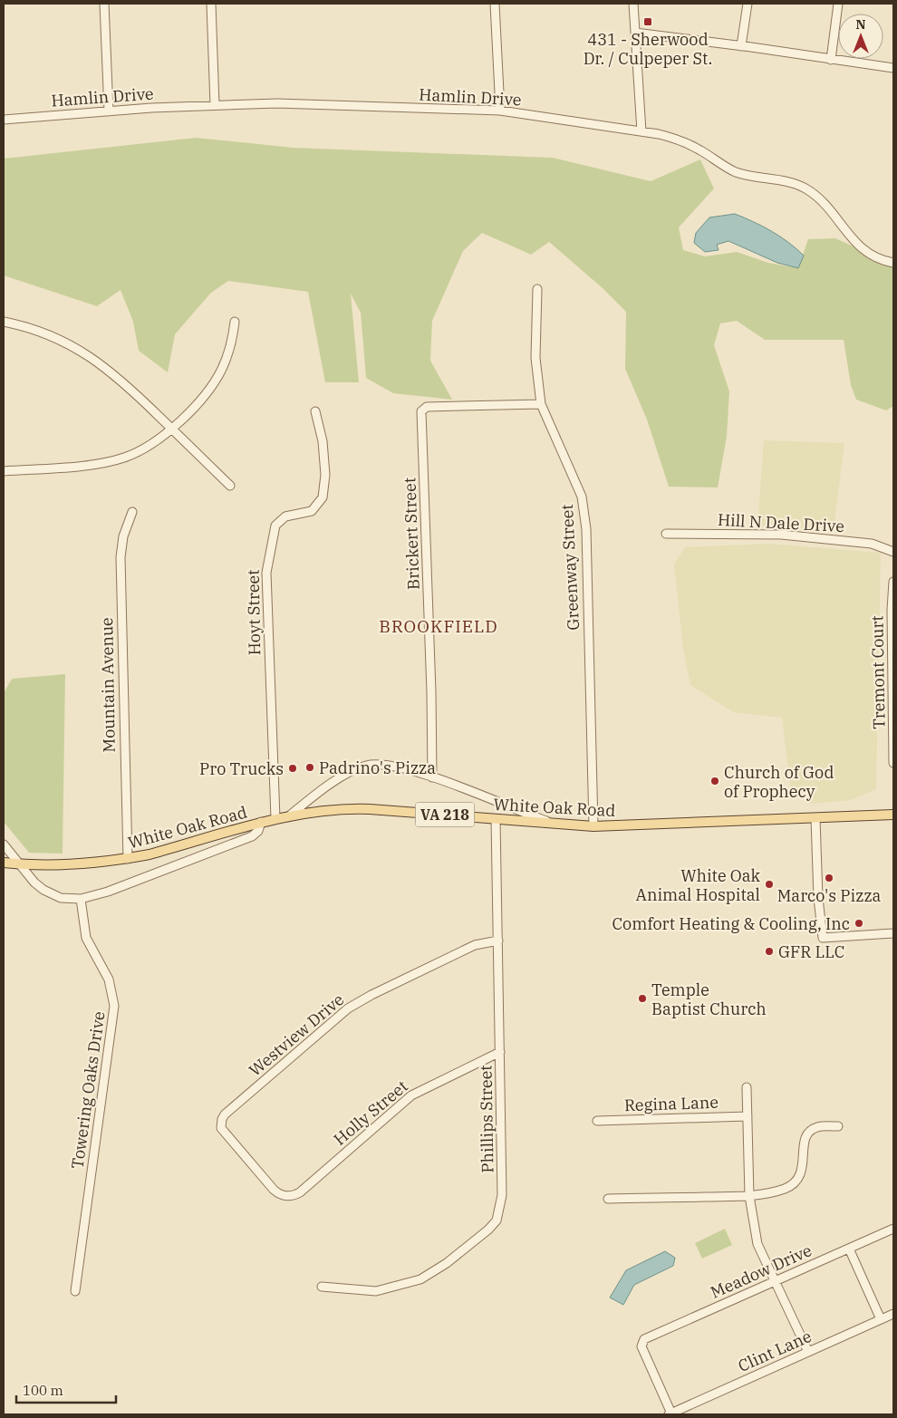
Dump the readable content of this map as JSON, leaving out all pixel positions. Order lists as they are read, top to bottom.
{
  "streets": {
    "main road": ["White Oak Road", "VA 218"],
    "street": [
      "Hamlin Drive",
      "Hill N Dale Drive",
      "Brickert Street",
      "Greenway Street",
      "Hoyt Street",
      "Tremont Court",
      "Mountain Avenue",
      "Westview Drive",
      "Towering Oaks Drive",
      "Regina Lane",
      "Holly Street",
      "Phillips Street",
      "Meadow Drive",
      "Clint Lane"
    ]
  },
  "crossings": [
    ["Brickert Street", "Greenway Street"],
    ["Greenway Street", "White Oak Road"],
    ["Hoyt Street", "White Oak Road"],
    ["Mountain Avenue", "White Oak Road"],
    ["White Oak Road", "Phillips Street"],
    ["Westview Drive", "Holly Street"],
    ["Westview Drive", "Phillips Street"],
    ["Holly Street", "Phillips Street"],
    ["Meadow Drive", "Clint Lane"]
  ],
  "districts": ["BROOKFIELD"],
  "places": {
    "transit": ["431 - Sherwood Dr. / Culpeper St."],
    "other": [
      "Padrino's Pizza",
      "Pro Trucks",
      "Church of God of Prophecy",
      "Marco's Pizza",
      "White Oak Animal Hospital",
      "Comfort Heating & Cooling, Inc",
      "GFR LLC",
      "Temple Baptist Church"
    ]
  },
  "scale_bar": "100 m",
  "north": "top"
}
